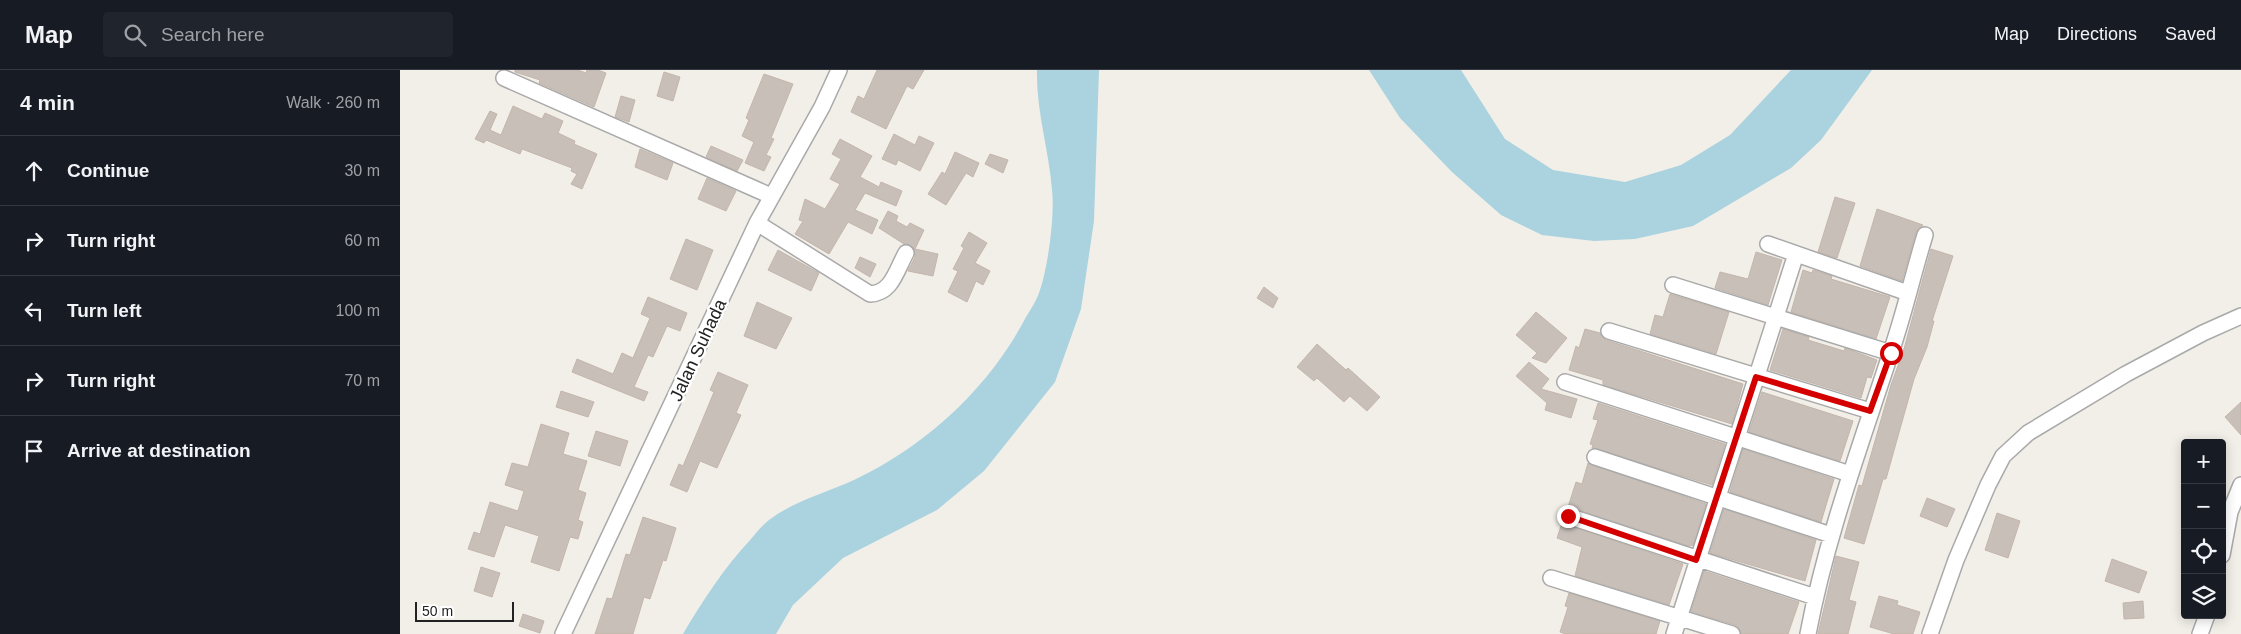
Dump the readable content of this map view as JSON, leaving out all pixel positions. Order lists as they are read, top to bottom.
{
  "streets": {
    "street": ["Jalan Suhada"]
  },
  "scale_bar": "50 m",
  "page": {
    "header": "Map",
    "search": "Search here",
    "nav": ["Map", "Directions", "Saved"],
    "heading": ["4 min", "Walk · 260 m"],
    "list": [
      ["Continue", "30 m"],
      ["Turn right", "60 m"],
      ["Turn left", "100 m"],
      ["Turn right", "70 m"],
      "Arrive at destination"
    ],
    "map_buttons": ["+", "−"],
    "scale": "50 m"
  }
}
